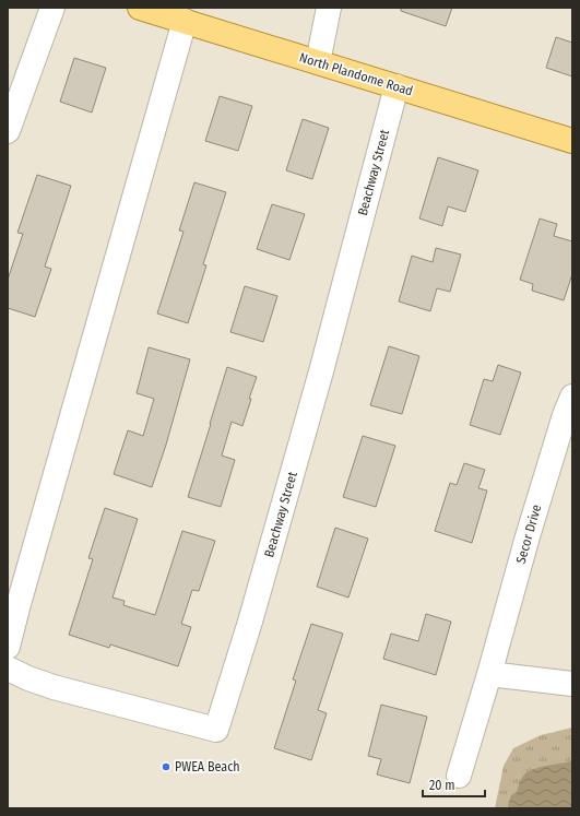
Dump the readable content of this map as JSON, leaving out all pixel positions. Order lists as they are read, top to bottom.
{
  "streets": {
    "main road": ["North Plandome Road"],
    "street": ["Beachway Street", "Secor Drive"]
  },
  "crossings": [
    ["North Plandome Road", "Beachway Street"]
  ],
  "places": ["PWEA Beach"],
  "scale_bar": "20 m"
}
